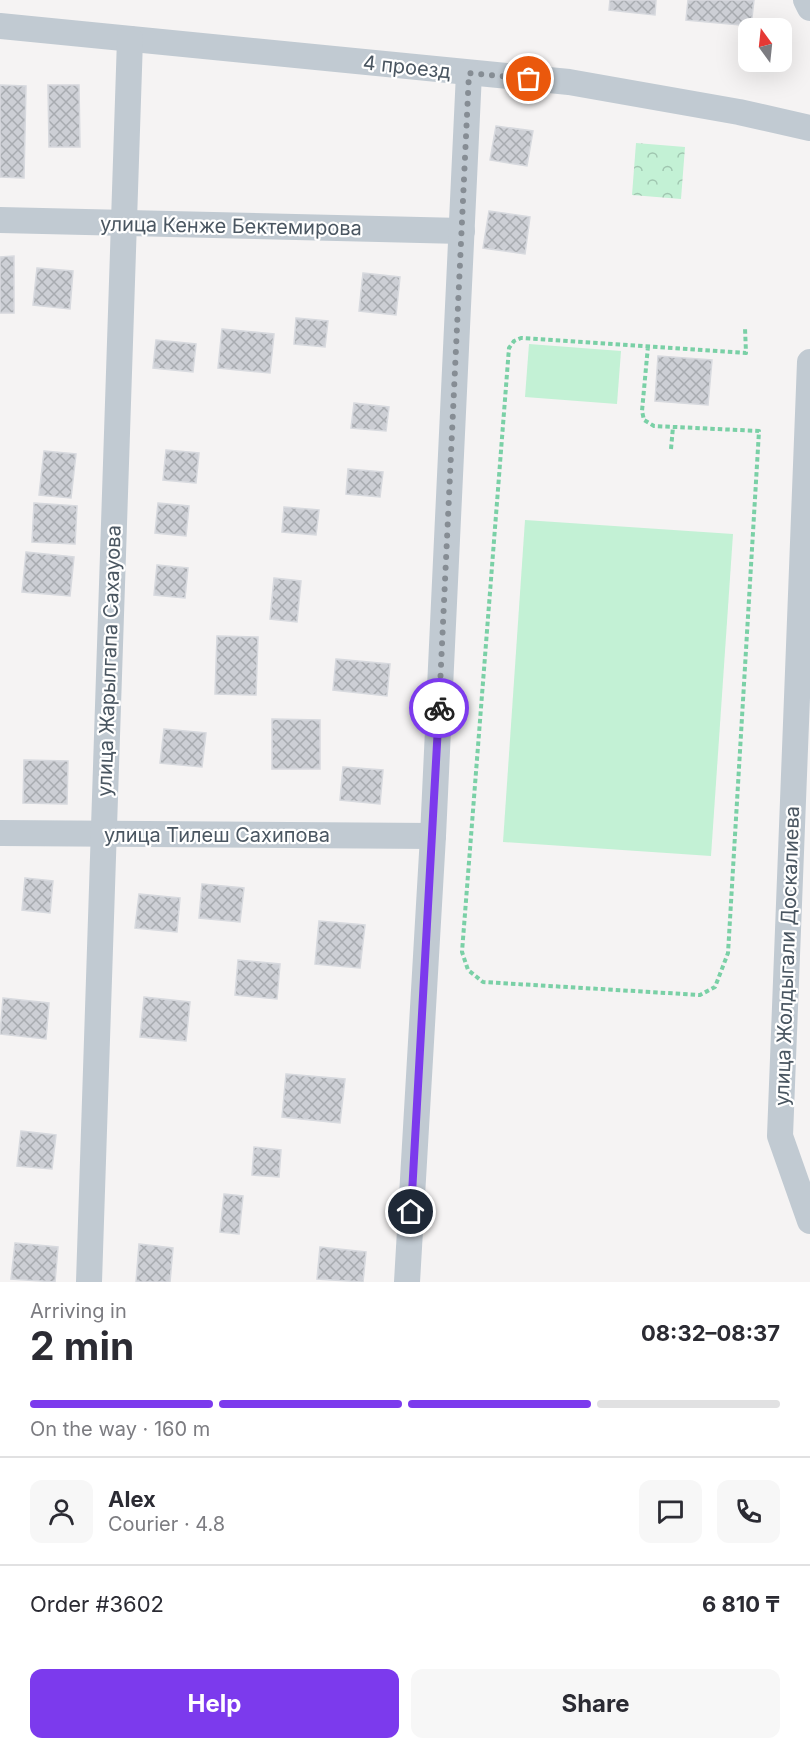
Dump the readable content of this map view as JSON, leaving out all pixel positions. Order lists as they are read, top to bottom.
{
  "streets": {
    "street": [
      "4 проезд",
      "улица Кенже Бектемирова",
      "улица Жарылгапа Сахауова",
      "улица Тилеш Сахипова",
      "улица Жолдыгали Доскалиева"
    ]
  },
  "crossings": [
    ["4 проезд", "улица Жарылгапа Сахауова"],
    ["улица Кенже Бектемирова", "улица Жарылгапа Сахауова"],
    ["улица Жарылгапа Сахауова", "улица Тилеш Сахипова"]
  ],
  "north": "top",
  "page": {
    "heading": ["2 min", "Arriving in", "08:32–08:37"],
    "panel": [
      "Alex",
      "Courier · 4.8",
      "Order #3602",
      "6 810 ₸"
    ],
    "bar": "On the way · 160 m",
    "buttons": ["Help", "Share"]
  }
}
